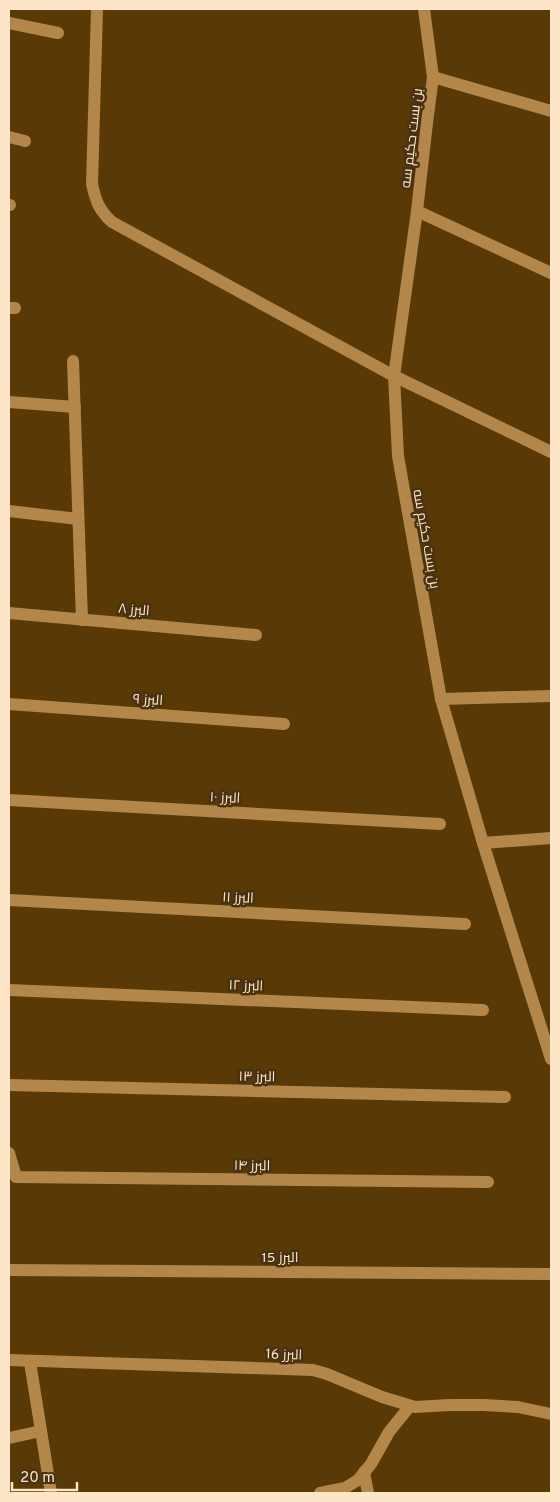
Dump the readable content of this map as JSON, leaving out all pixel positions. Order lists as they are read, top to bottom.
{
  "streets": {
    "street": [
      "بن بست حکیم سه",
      "البرز ۸",
      "البرز ۹",
      "البرز ۱۰",
      "البرز ۱۱",
      "البرز ۱۲",
      "البرز ۱۳",
      "البرز ۱۴",
      "البرز 15",
      "البرز 16"
    ]
  },
  "scale_bar": "20 m"
}
